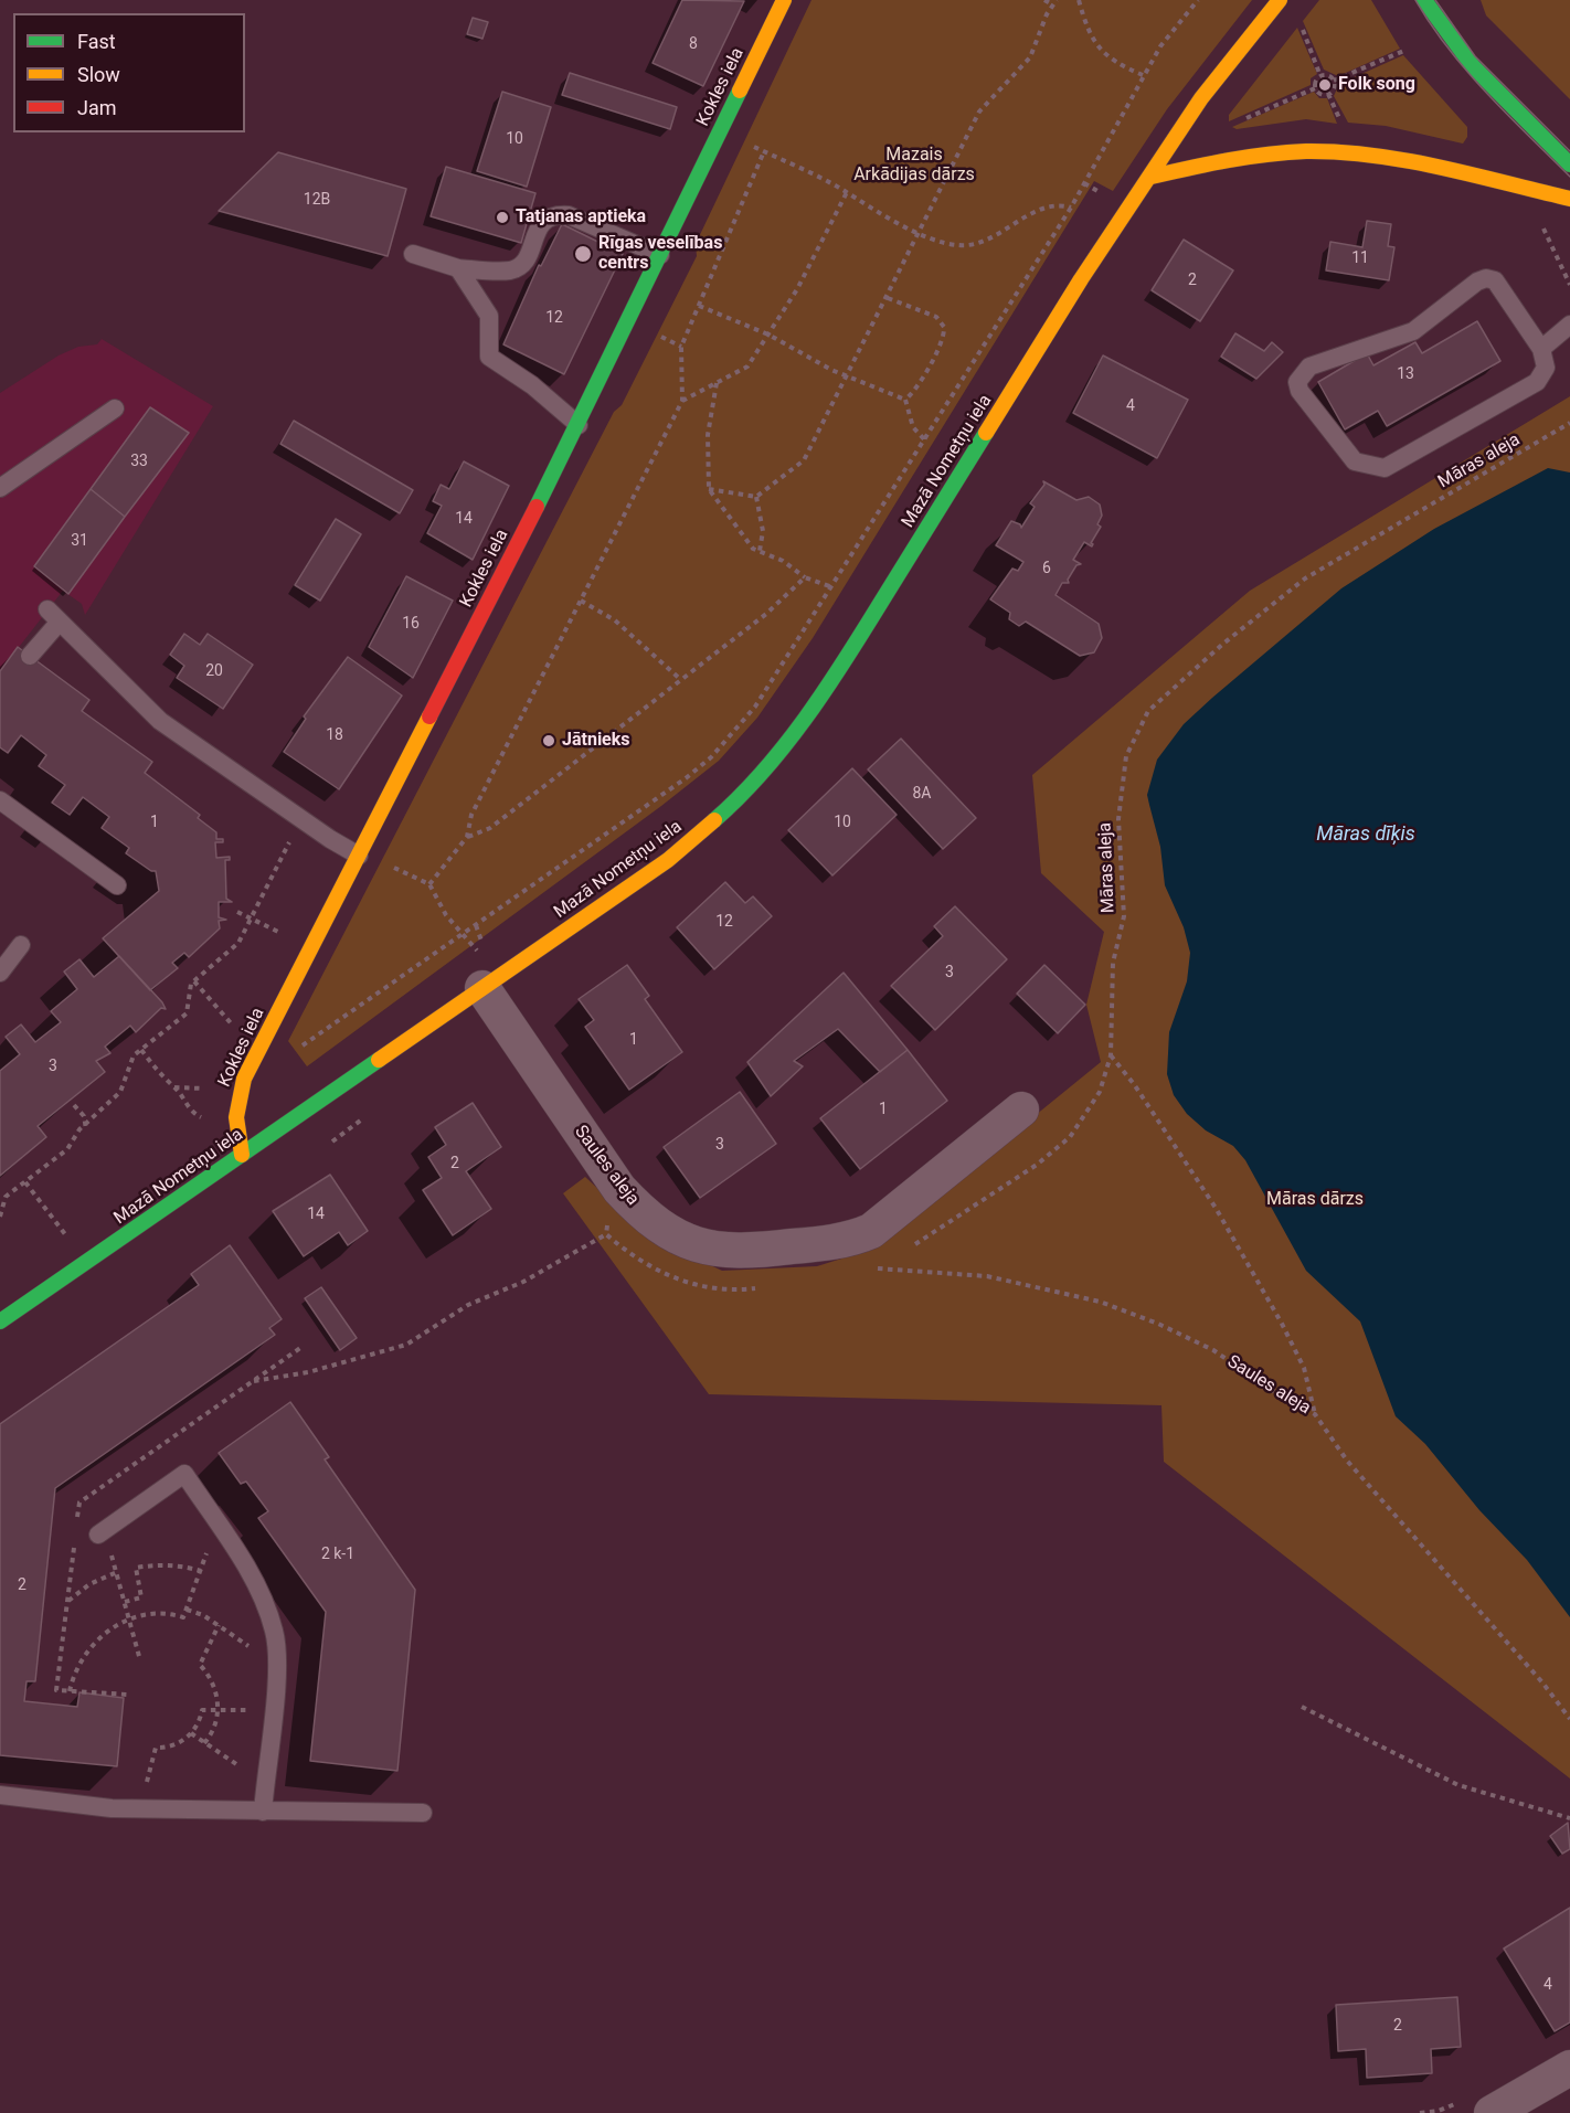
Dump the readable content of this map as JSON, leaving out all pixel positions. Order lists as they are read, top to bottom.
{
  "streets": {
    "street": ["Kokles iela", "Mazā Nometņu iela", "Saules aleja"],
    "path": ["Māras aleja"]
  },
  "crossings": [
    ["Kokles iela", "Mazā Nometņu iela"],
    ["Mazā Nometņu iela", "Saules aleja"]
  ],
  "water": ["Māras dīķis"],
  "parks": ["Mazais Arkādijas dārzs", "Māras dārzs"],
  "places": [
    "Folk song",
    "Tatjanas aptieka",
    "Rīgas veselības centrs",
    "Jātnieks"
  ],
  "house_numbers": [
    "8",
    "10",
    "12B",
    "11",
    "2",
    "12",
    "13",
    "4",
    "33",
    "14",
    "31",
    "6",
    "16",
    "20",
    "18",
    "8A",
    "1",
    "10",
    "12",
    "3",
    "1",
    "3",
    "1",
    "3",
    "2",
    "14",
    "2 k-1",
    "2",
    "4",
    "2"
  ],
  "legend": ["Fast", "Slow", "Jam"]
}
